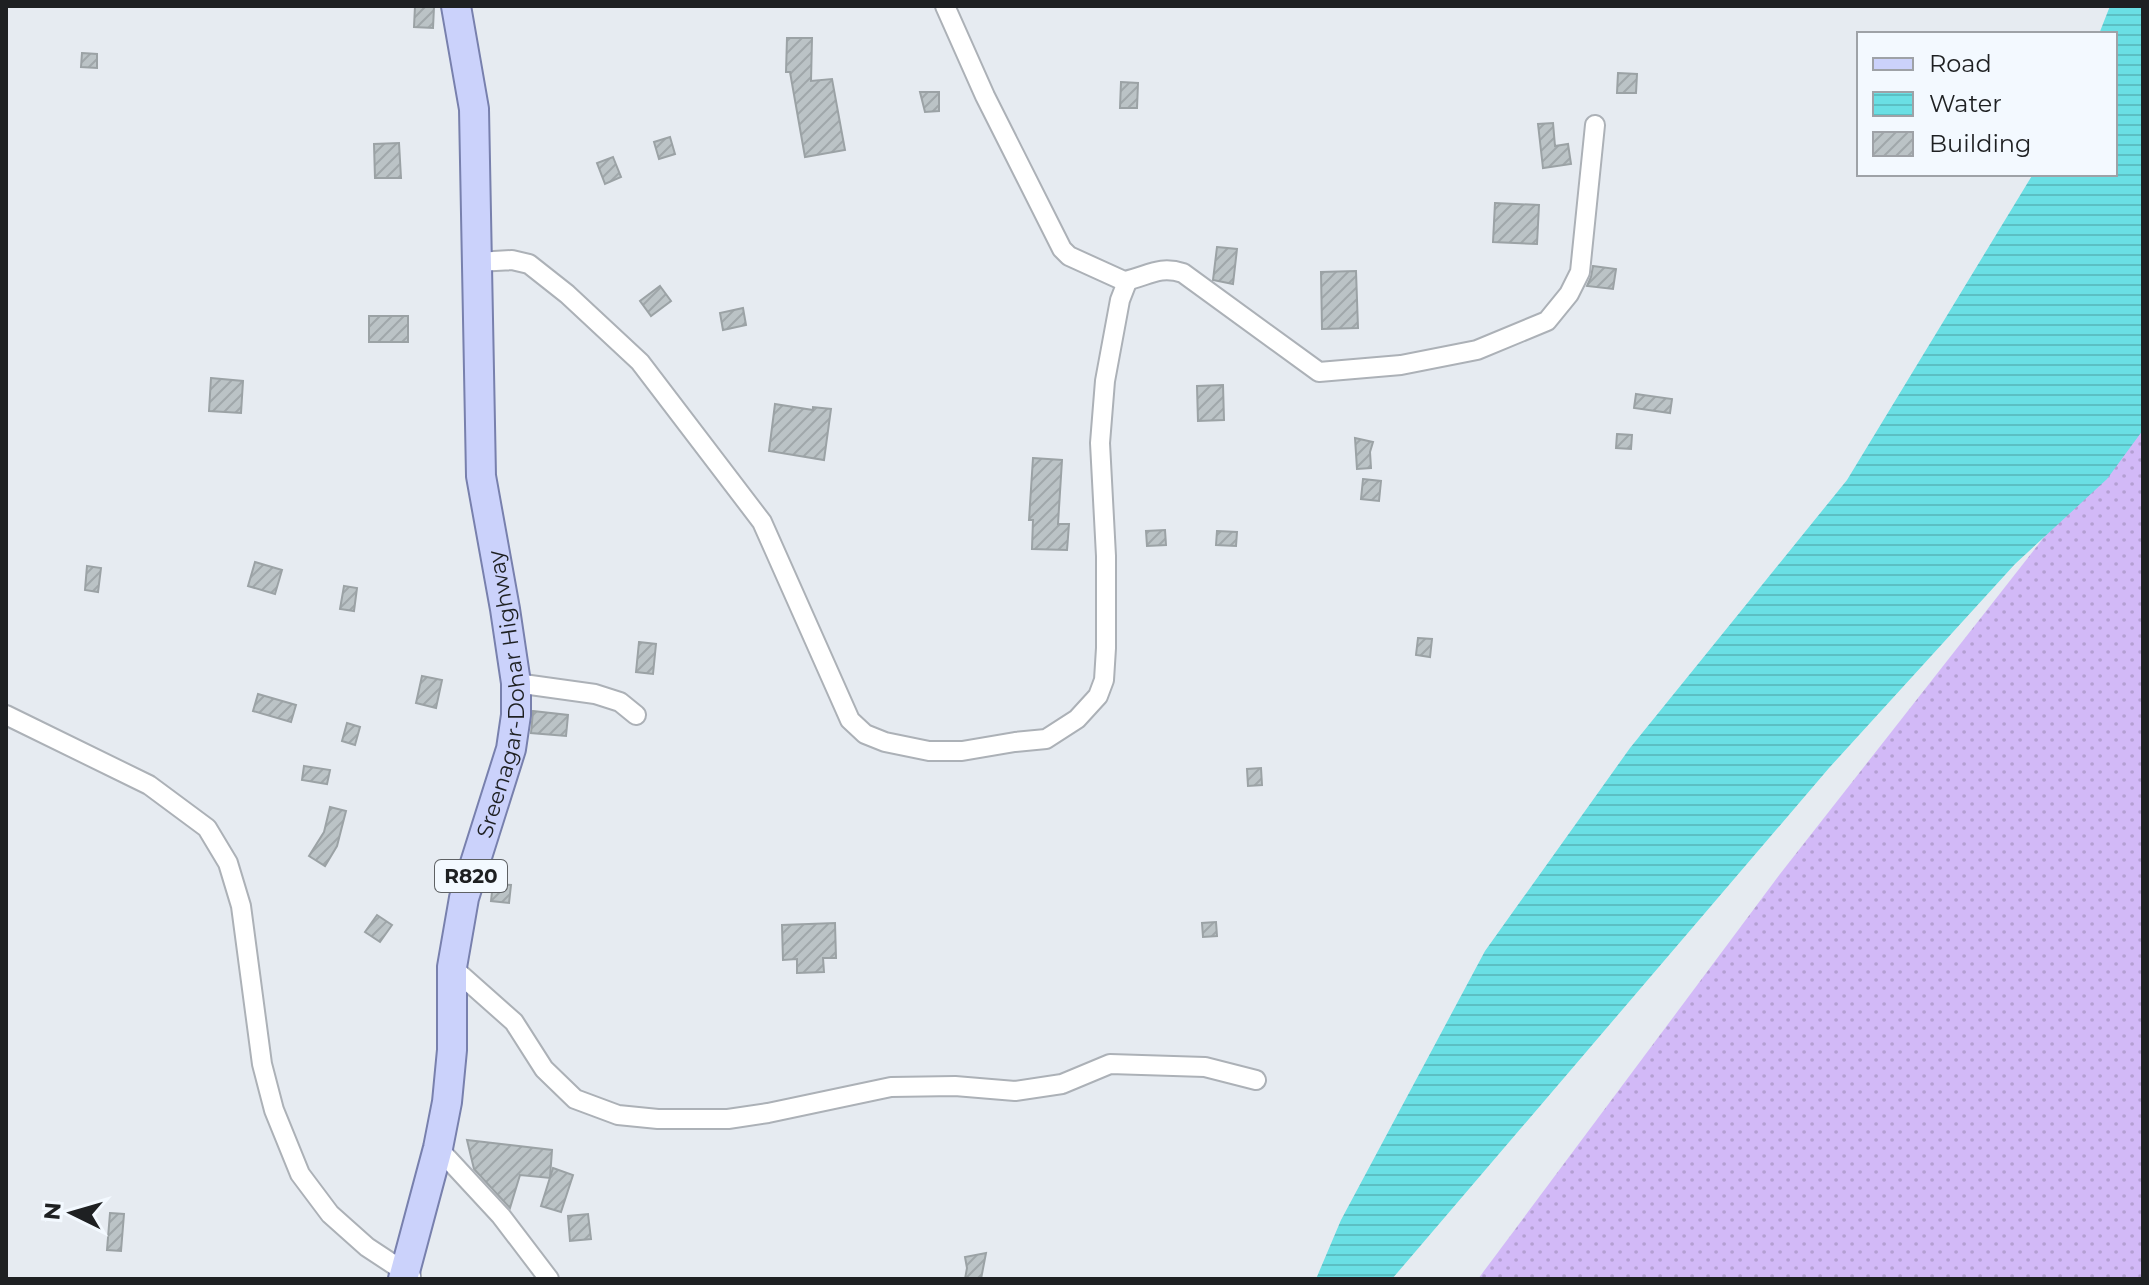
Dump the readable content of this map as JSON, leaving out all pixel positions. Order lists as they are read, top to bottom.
{
  "streets": {
    "main road": ["Sreenagar-Dohar Highway", "R820"]
  },
  "legend": ["Road", "Water", "Building"],
  "north": "left"
}
